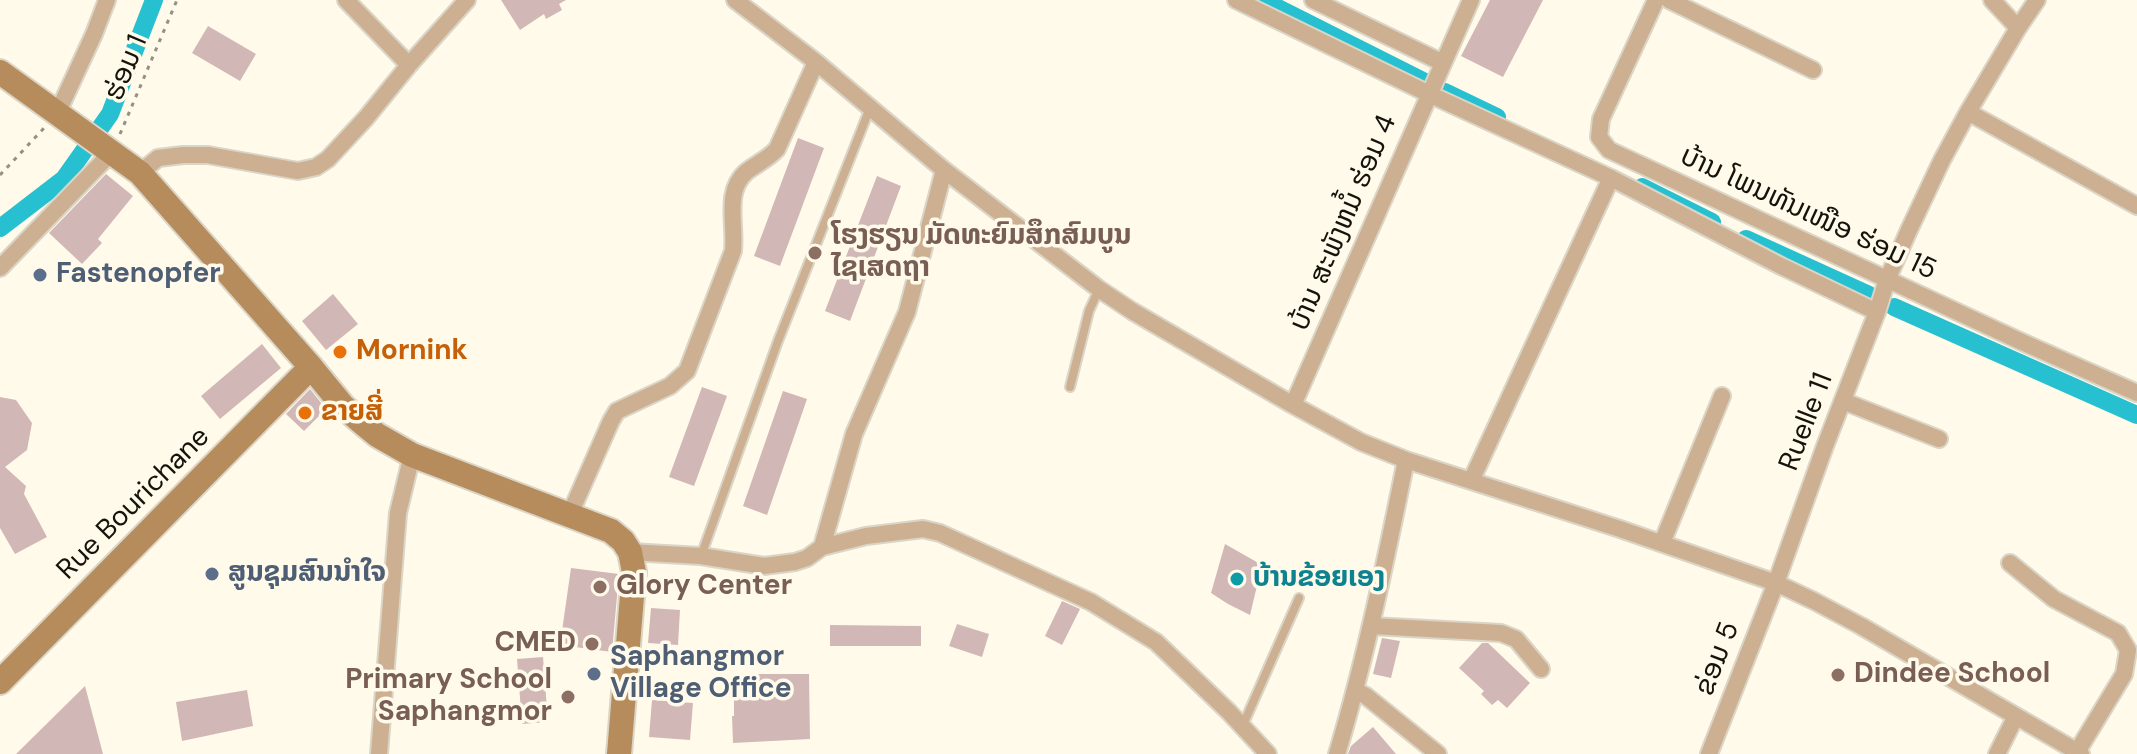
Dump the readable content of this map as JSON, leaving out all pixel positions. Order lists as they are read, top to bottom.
{
  "streets": {
    "street": [
      "ບ້ານ ໂພນທັນເໜືອ ຮ່ອມ 15",
      "ບ້ານ ສະພັງຫມໍ້ ຮ່ອມ 4",
      "Ruelle 11",
      "Rue Bourichane",
      "ຂ່ອມ 5"
    ],
    "path": ["ຮ່ອມ 1"]
  },
  "crossings": [
    ["ບ້ານ ໂພນທັນເໜືອ ຮ່ອມ 15", "Ruelle 11"],
    ["Ruelle 11", "ຂ່ອມ 5"]
  ],
  "places": [
    "ໂຮງຮຽນ ມັດທະຍົມສຶກສົມບູນ ໄຊເສດຖາ",
    "Fastenopfer",
    "Mornink",
    "ຂາຍສີ່",
    "ສູນຊຸມສົນນຳໃຈ",
    "ບ້ານຂ້ອຍເອງ",
    "Glory Center",
    "CMED",
    "Saphangmor Village Office",
    "Dindee School",
    "Primary School Saphangmor"
  ]
}
